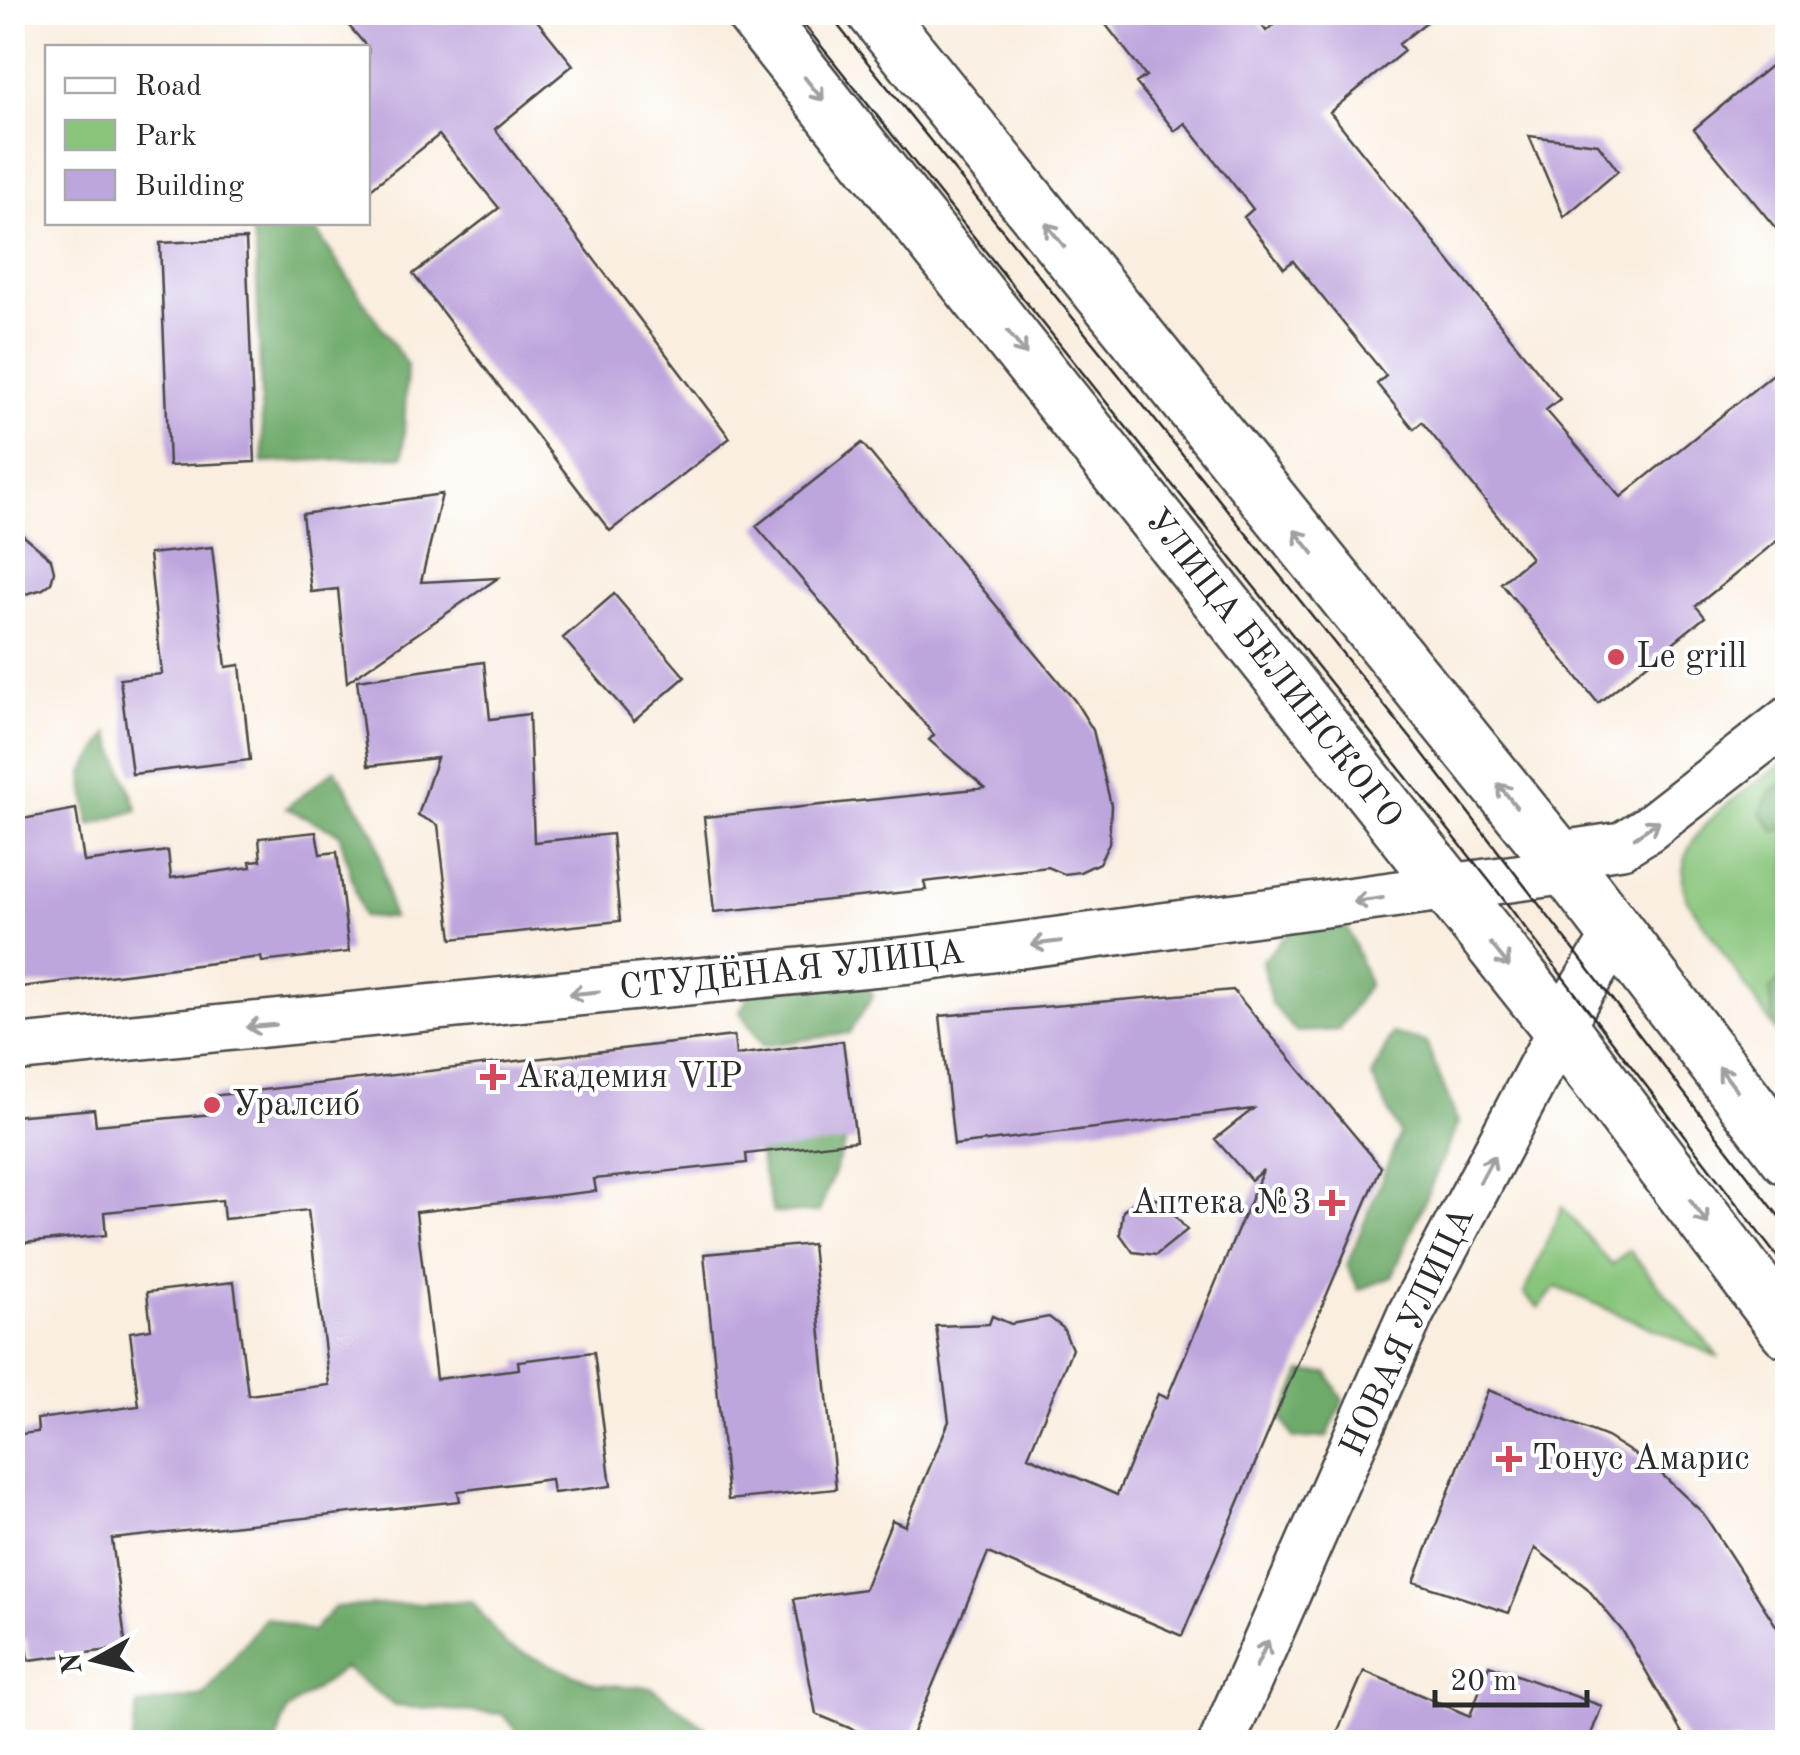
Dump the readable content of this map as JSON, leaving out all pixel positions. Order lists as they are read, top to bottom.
{
  "streets": {
    "main road": ["УЛИЦА БЕЛИНСКОГО"],
    "street": ["СТУДЁНАЯ УЛИЦА", "НОВАЯ УЛИЦА"]
  },
  "crossings": [
    ["УЛИЦА БЕЛИНСКОГО", "СТУДЁНАЯ УЛИЦА"],
    ["УЛИЦА БЕЛИНСКОГО", "НОВАЯ УЛИЦА"]
  ],
  "one_way": ["НОВАЯ УЛИЦА"],
  "places": {
    "other": ["Le grill", "Уралсиб"],
    "health": ["Академия VIP", "Аптека №3", "Тонус Амарис"]
  },
  "legend": ["Road", "Park", "Building"],
  "scale_bar": "20 m",
  "north": "left"
}
